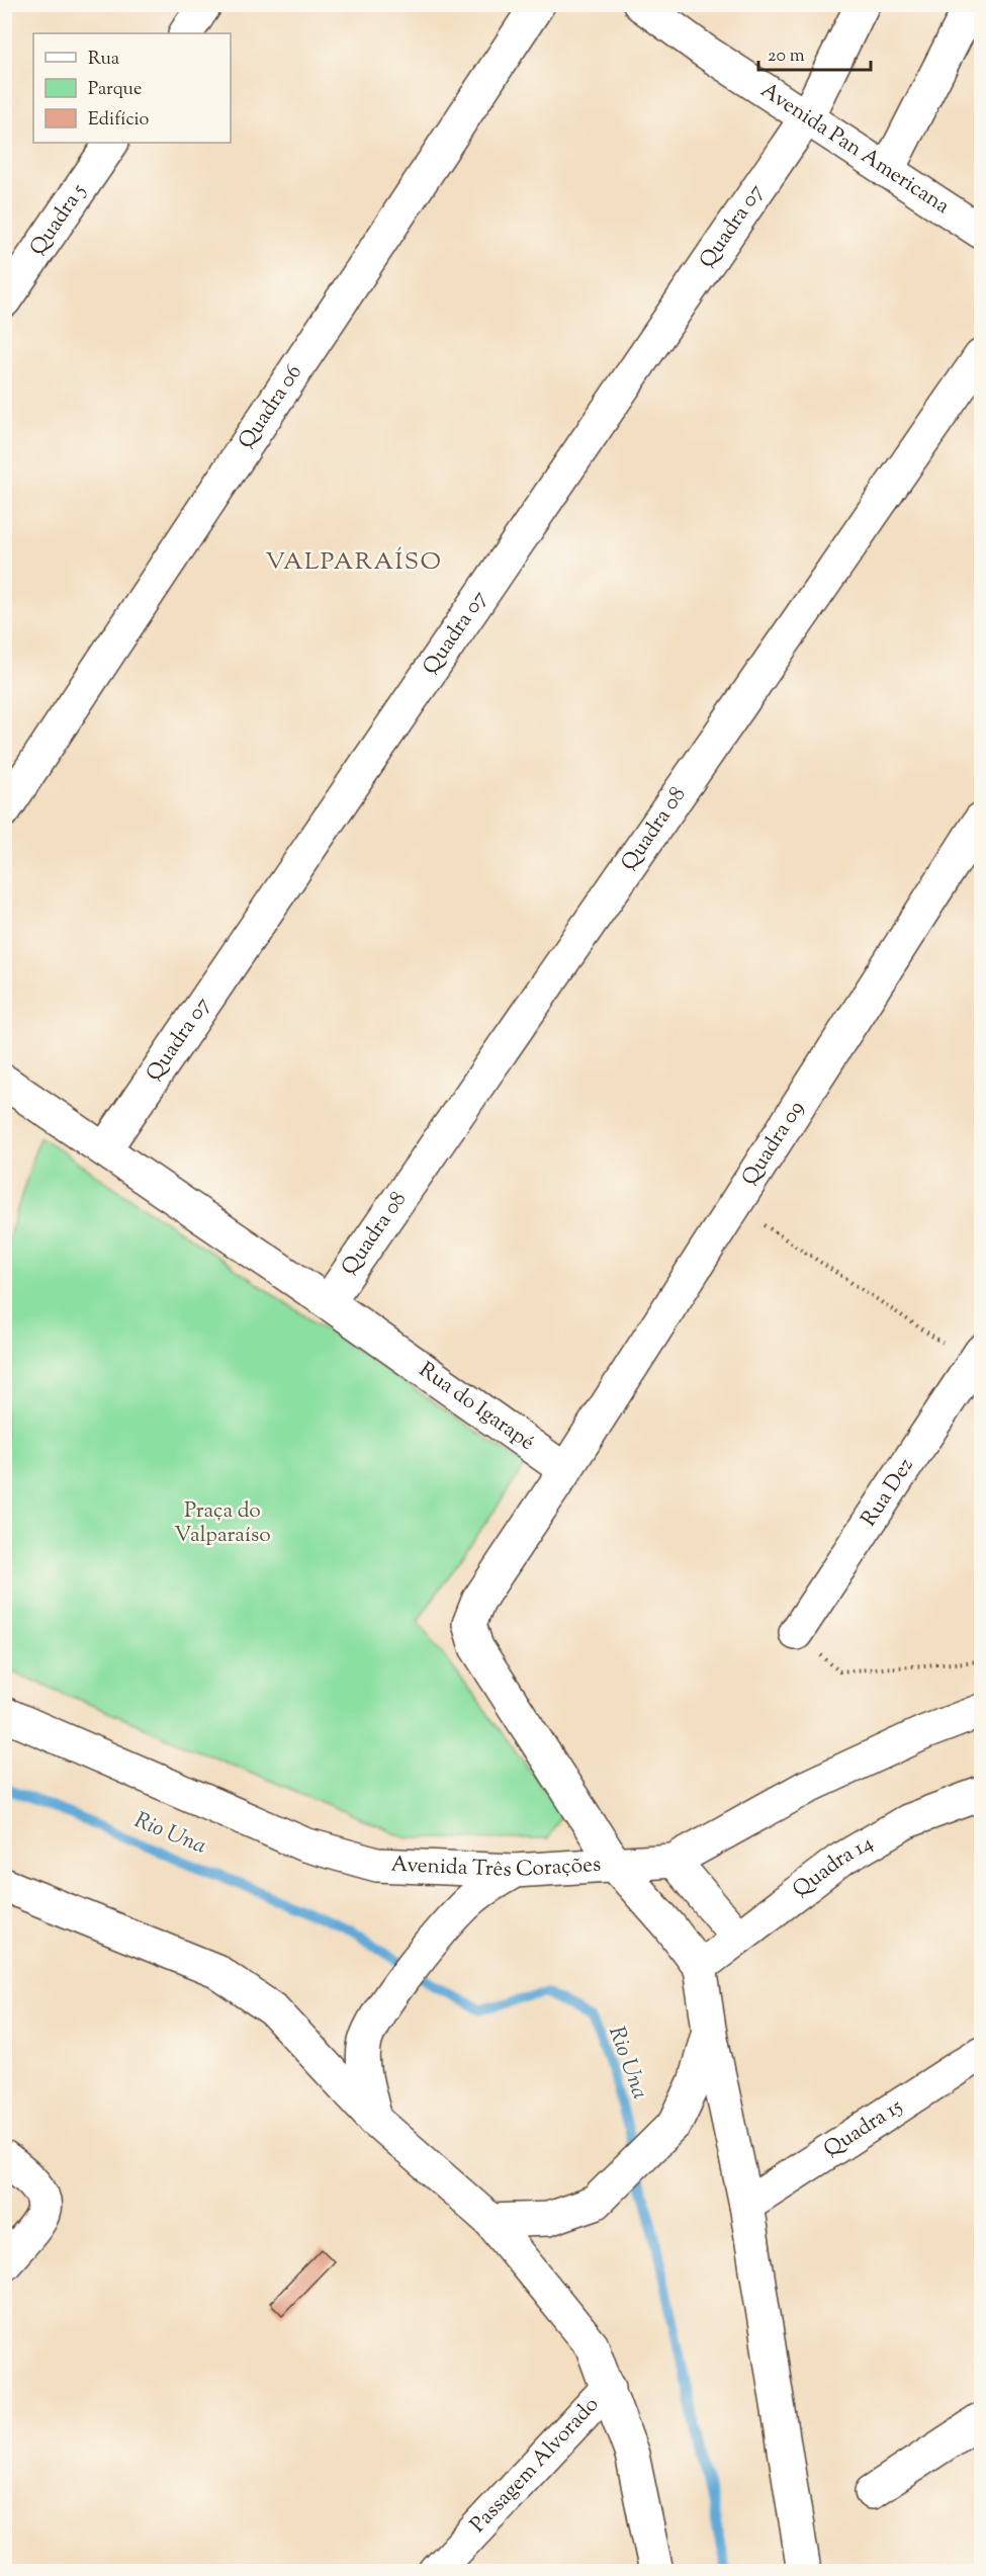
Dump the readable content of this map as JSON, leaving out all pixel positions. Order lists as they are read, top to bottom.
{
  "streets": {
    "street": [
      "Avenida Pan Americana",
      "Quadra 5",
      "Quadra 07",
      "Quadra 06",
      "Quadra 08",
      "Quadra 09",
      "Rua do Igarapé",
      "Rua Dez",
      "Avenida Três Corações",
      "Quadra 14",
      "Quadra 15",
      "Passagem Alvorado"
    ]
  },
  "crossings": [
    ["Avenida Pan Americana", "Quadra 07"],
    ["Quadra 07", "Rua do Igarapé"],
    ["Quadra 08", "Rua do Igarapé"],
    ["Quadra 09", "Rua do Igarapé"]
  ],
  "districts": ["VALPARAÍSO"],
  "water": ["Rio Una"],
  "parks": ["Praça do Valparaíso"],
  "legend": ["Rua", "Parque", "Edifício"],
  "scale_bar": "20 m"
}
